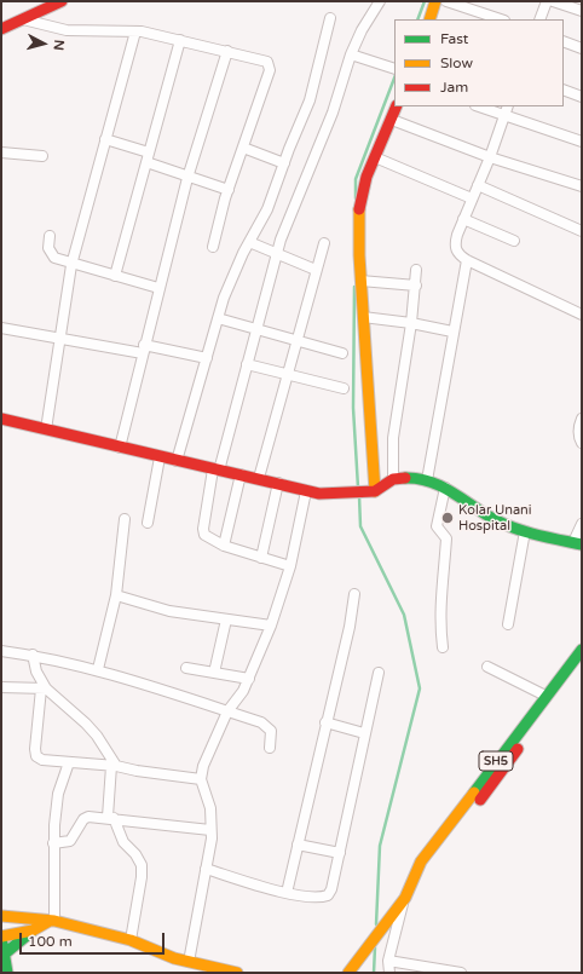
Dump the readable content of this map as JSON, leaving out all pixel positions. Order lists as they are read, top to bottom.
{
  "streets": {
    "street": ["SH5"]
  },
  "places": ["Kolar Unani Hospital"],
  "legend": ["Fast", "Slow", "Jam"],
  "scale_bar": "100 m",
  "north": "right"
}
